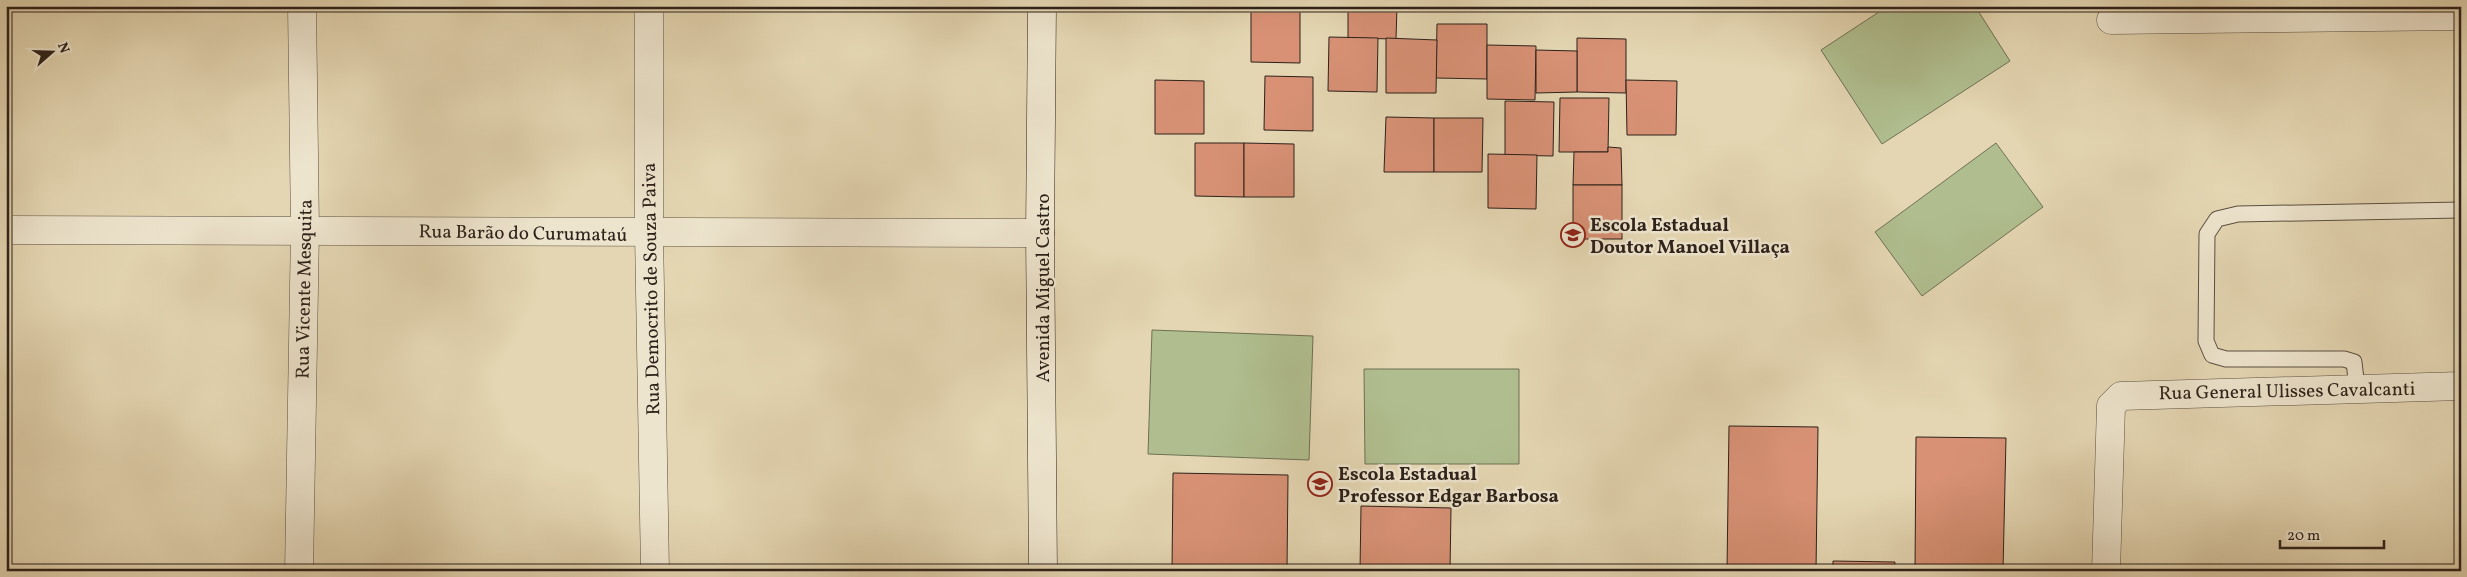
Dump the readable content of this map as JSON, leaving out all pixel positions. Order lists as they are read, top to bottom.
{
  "streets": {
    "street": [
      "Rua Barão do Curumataú",
      "Avenida Miguel Castro",
      "Rua Vicente Mesquita",
      "Rua Democrito de Souza Paiva",
      "Rua General Ulisses Cavalcanti"
    ]
  },
  "crossings": [
    ["Rua Barão do Curumataú", "Avenida Miguel Castro"],
    ["Rua Barão do Curumataú", "Rua Vicente Mesquita"],
    ["Rua Barão do Curumataú", "Rua Democrito de Souza Paiva"]
  ],
  "places": {
    "school or university": ["Escola Estadual Doutor Manoel Villaça", "Escola Estadual Professor Edgar Barbosa"]
  },
  "scale_bar": "20 m",
  "north": "right"
}
